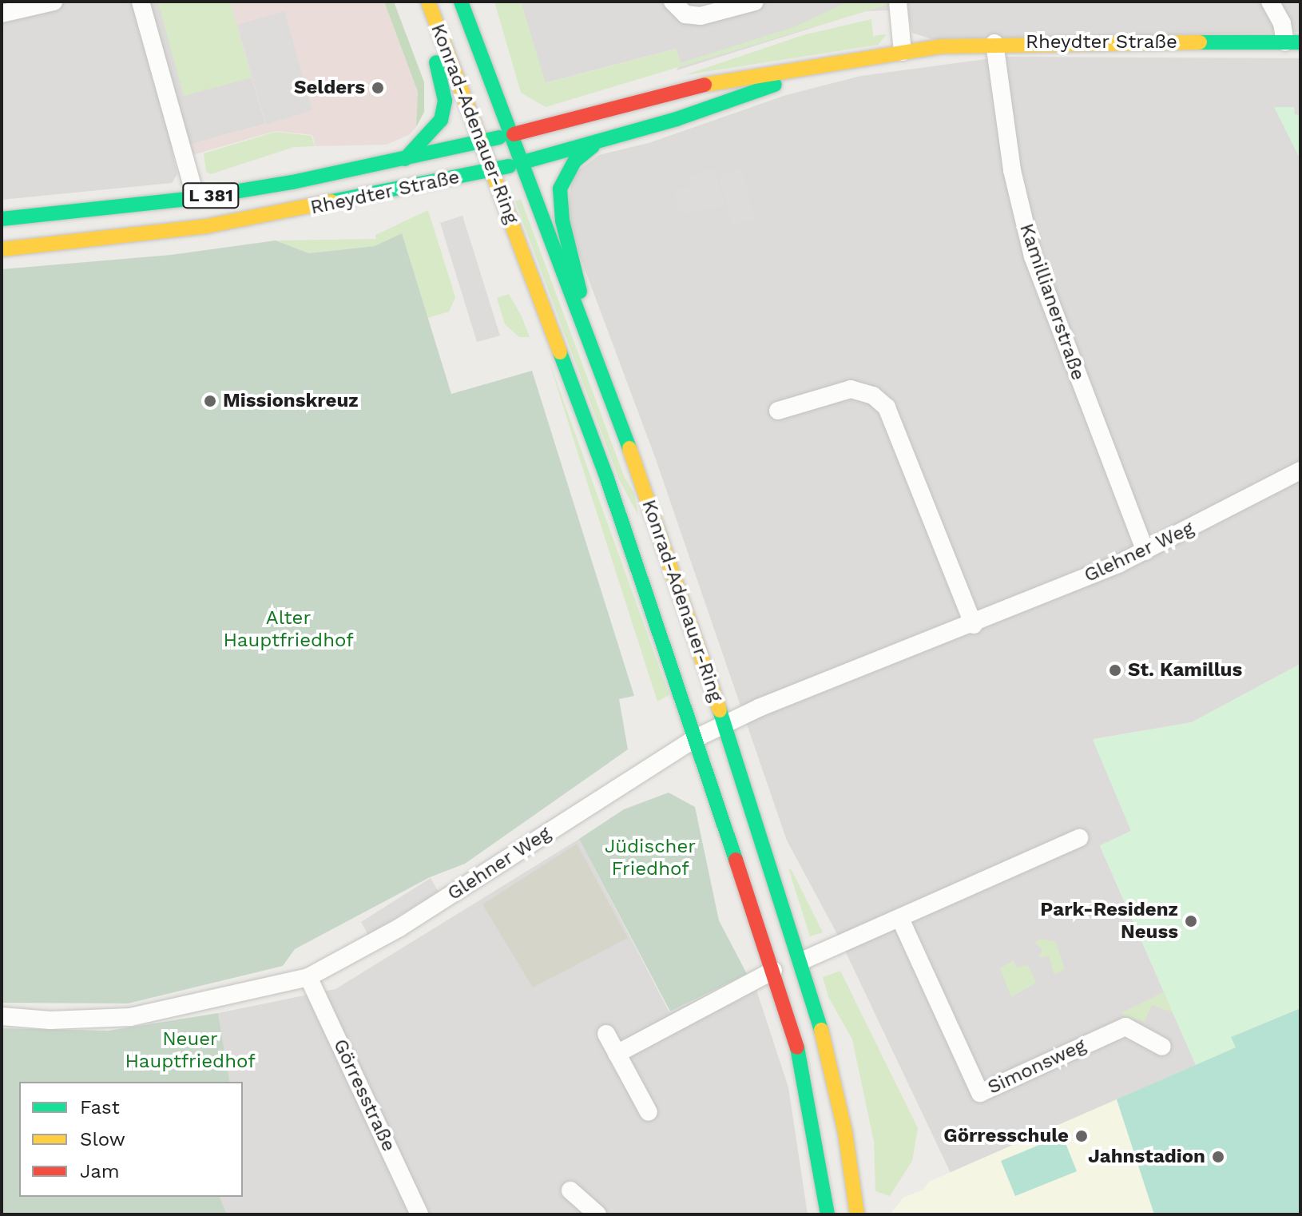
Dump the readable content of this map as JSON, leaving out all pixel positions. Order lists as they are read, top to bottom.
{
  "streets": {
    "main road": ["Rheydter Straße", "Konrad-Adenauer-Ring", "L 381"],
    "street": [
      "Kamillianerstraße",
      "Glehner Weg",
      "Simonsweg",
      "Görresstraße"
    ]
  },
  "crossings": [
    ["Rheydter Straße", "Konrad-Adenauer-Ring"],
    ["Rheydter Straße", "Kamillianerstraße"],
    ["Konrad-Adenauer-Ring", "Glehner Weg"],
    ["Kamillianerstraße", "Glehner Weg"],
    ["Glehner Weg", "Görresstraße"]
  ],
  "parks": ["Alter Hauptfriedhof", "Jüdischer Friedhof", "Neuer Hauptfriedhof"],
  "places": [
    "Selders",
    "Missionskreuz",
    "St. Kamillus",
    "Park-Residenz Neuss",
    "Görresschule",
    "Jahnstadion"
  ],
  "legend": ["Fast", "Slow", "Jam"]
}
